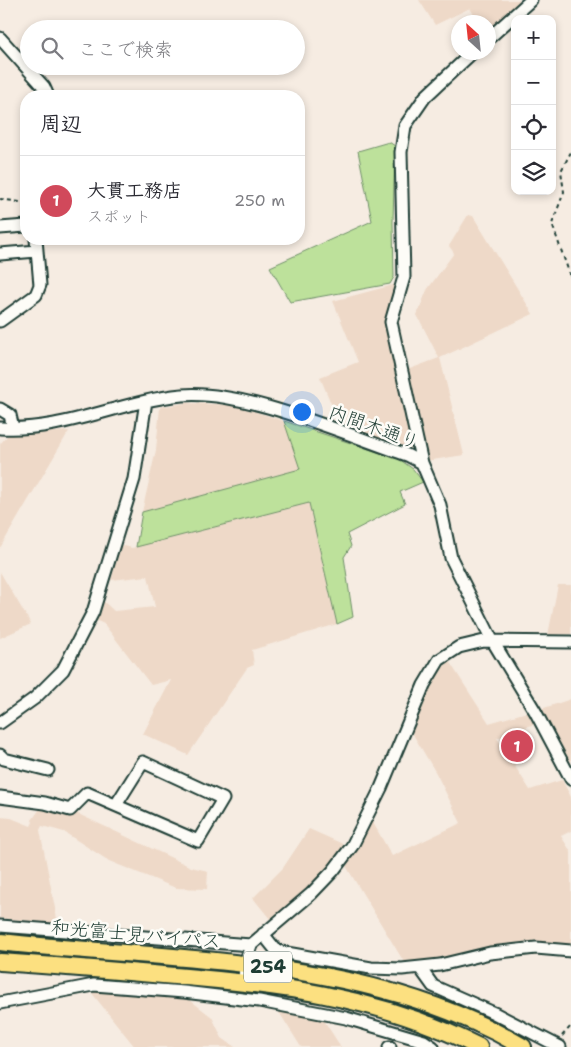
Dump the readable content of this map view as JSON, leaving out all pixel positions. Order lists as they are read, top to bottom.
{
  "streets": {
    "highway": ["和光富士見バイパス", "254"],
    "street": ["内間木通り"]
  },
  "north": "top left",
  "page": {
    "map_buttons": ["+", "−"],
    "search": "ここで検索",
    "heading": "周辺",
    "list": [
      {
        "mark": "1",
        "name": "大貫工務店",
        "note": "スポット",
        "value": "250 m"
      }
    ],
    "pins": "1"
  }
}
